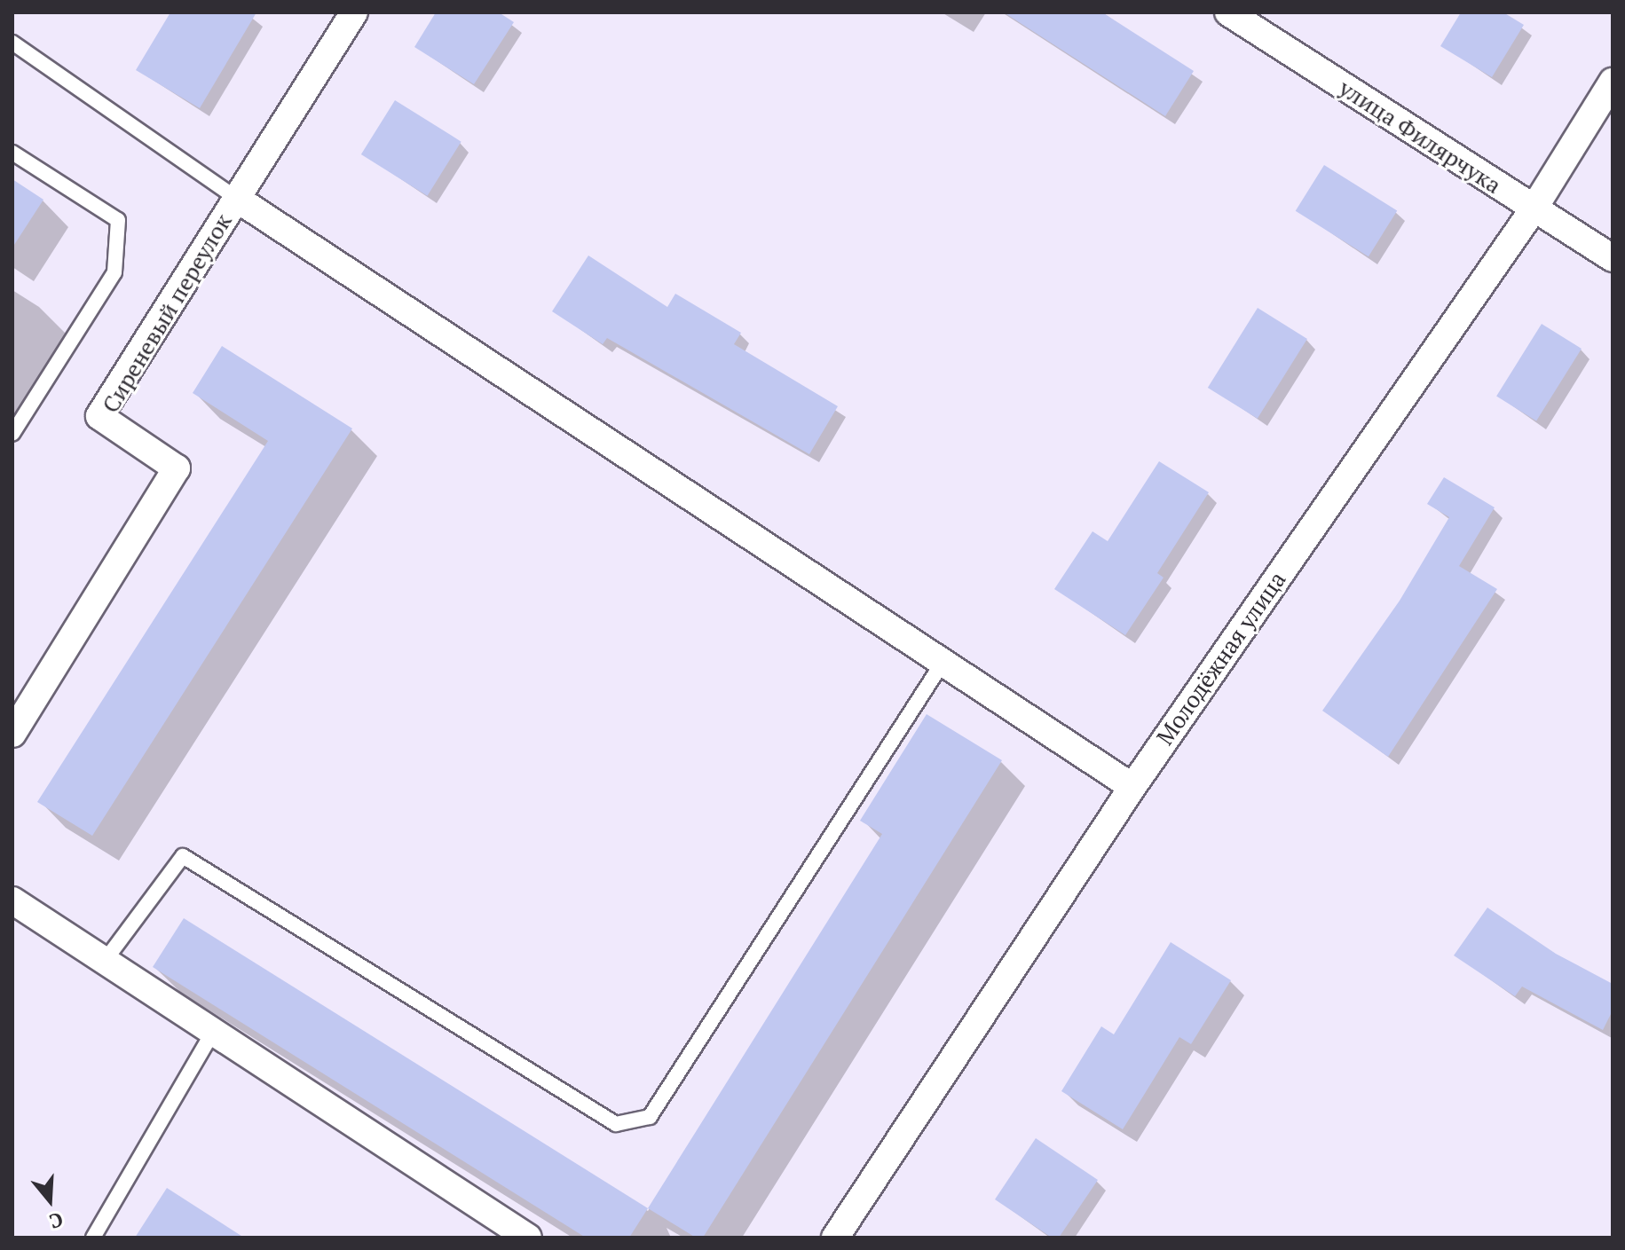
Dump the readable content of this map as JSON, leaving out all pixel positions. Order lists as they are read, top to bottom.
{
  "streets": {
    "street": ["улица Филярчука", "Сиреневый переулок", "Молодёжная улица"]
  },
  "crossings": [
    ["улица Филярчука", "Молодёжная улица"]
  ],
  "north": "bottom"
}
